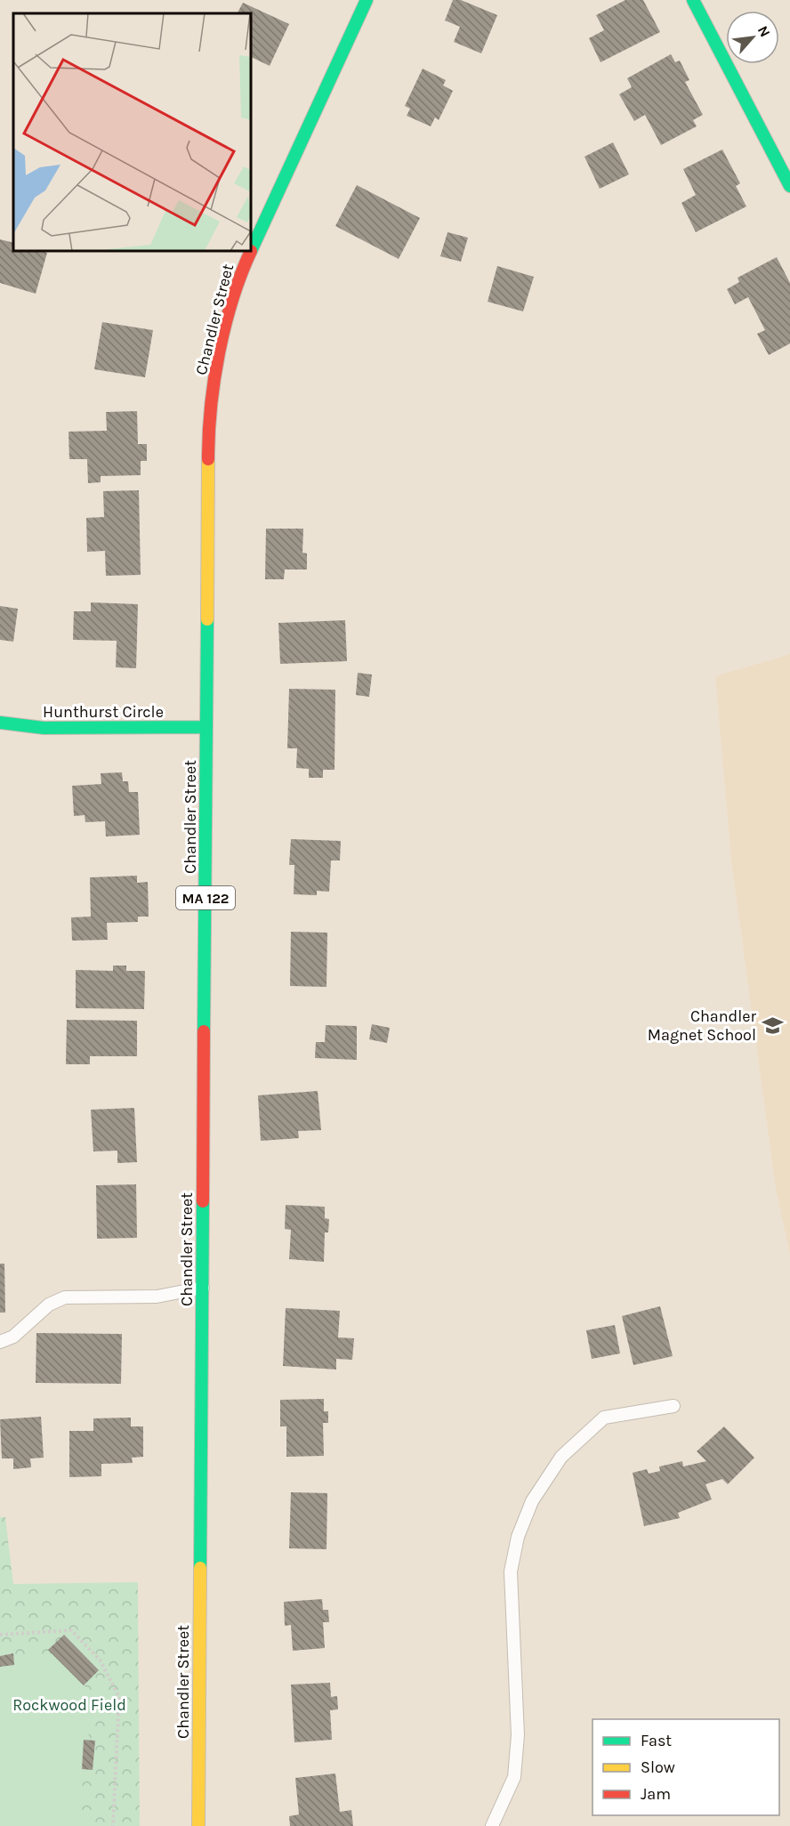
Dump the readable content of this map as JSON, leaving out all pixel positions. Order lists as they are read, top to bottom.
{
  "streets": {
    "main road": ["Chandler Street", "Hunthurst Circle", "MA 122"]
  },
  "crossings": [
    ["Chandler Street", "Hunthurst Circle"]
  ],
  "parks": ["Rockwood Field"],
  "places": {
    "school or university": ["Chandler Magnet School"]
  },
  "legend": ["Fast", "Slow", "Jam"],
  "north": "top right"
}
